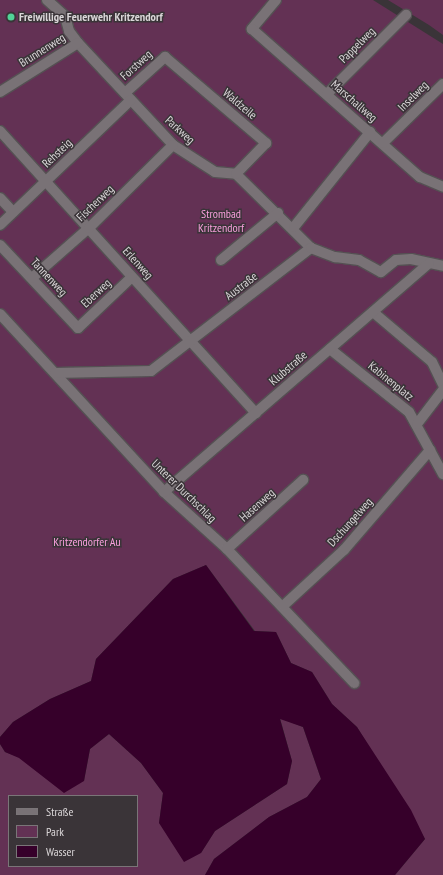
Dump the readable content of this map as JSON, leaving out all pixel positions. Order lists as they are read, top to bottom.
{
  "streets": {
    "street": [
      "Pappelweg",
      "Brunnenweg",
      "Forstweg",
      "Inselweg",
      "Marschallweg",
      "Waldzeile",
      "Parkweg",
      "Rehsteig",
      "Fischerweg",
      "Erlenweg",
      "Tannenweg",
      "Austraße",
      "Eberweg",
      "Klubstraße",
      "Kabinenplatz",
      "Unterer Durchschlag",
      "Hasenweg",
      "Dschungelweg"
    ]
  },
  "crossings": [
    ["Pappelweg", "Marschallweg"],
    ["Brunnenweg", "Parkweg"],
    ["Forstweg", "Waldzeile"],
    ["Forstweg", "Parkweg"],
    ["Forstweg", "Rehsteig"],
    ["Inselweg", "Marschallweg"],
    ["Waldzeile", "Parkweg"],
    ["Parkweg", "Rehsteig"],
    ["Parkweg", "Fischerweg"],
    ["Rehsteig", "Erlenweg"],
    ["Fischerweg", "Erlenweg"],
    ["Fischerweg", "Tannenweg"],
    ["Erlenweg", "Austraße"],
    ["Erlenweg", "Eberweg"],
    ["Erlenweg", "Klubstraße"],
    ["Tannenweg", "Eberweg"],
    ["Austraße", "Unterer Durchschlag"],
    ["Klubstraße", "Kabinenplatz"],
    ["Klubstraße", "Unterer Durchschlag"],
    ["Kabinenplatz", "Dschungelweg"],
    ["Unterer Durchschlag", "Hasenweg"],
    ["Unterer Durchschlag", "Dschungelweg"]
  ],
  "parks": ["Strombad Kritzendorf", "Kritzendorfer Au"],
  "places": ["Freiwillige Feuerwehr Kritzendorf"],
  "legend": ["Straße", "Park", "Wasser"]
}
